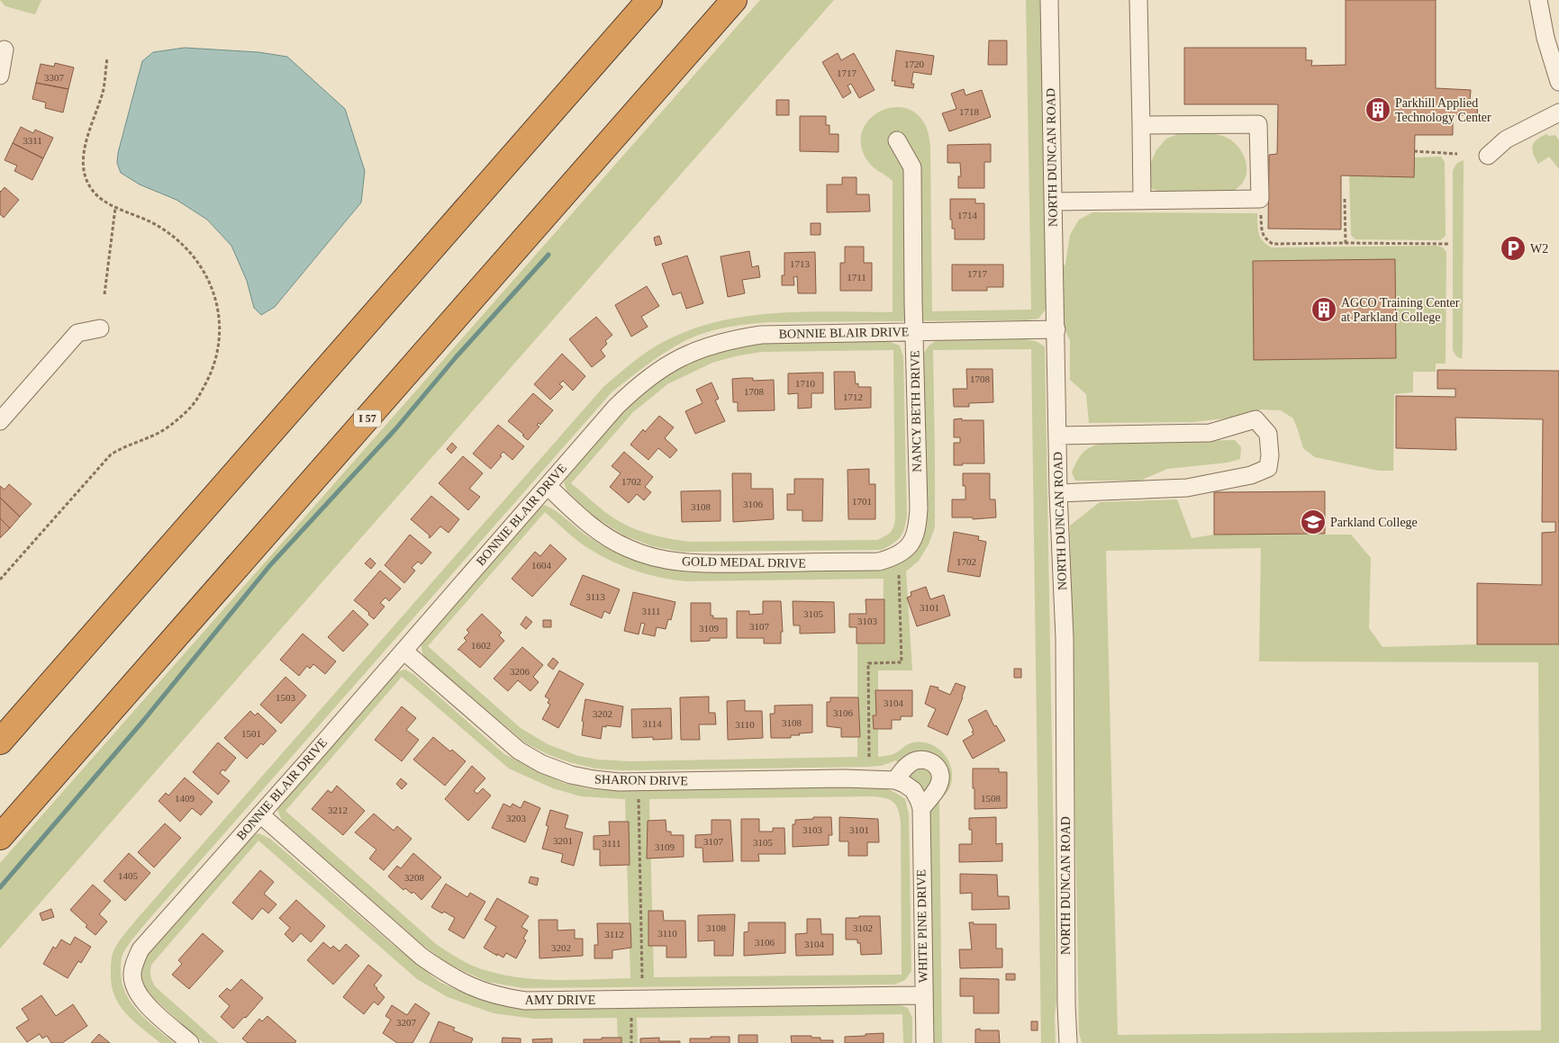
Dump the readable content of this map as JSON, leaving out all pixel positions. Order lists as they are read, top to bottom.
{
  "streets": {
    "highway": ["I 57"],
    "street": [
      "NORTH DUNCAN ROAD",
      "BONNIE BLAIR DRIVE",
      "NANCY BETH DRIVE",
      "GOLD MEDAL DRIVE",
      "SHARON DRIVE",
      "WHITE PINE DRIVE",
      "AMY DRIVE"
    ]
  },
  "crossings": [
    ["NORTH DUNCAN ROAD", "BONNIE BLAIR DRIVE"],
    ["BONNIE BLAIR DRIVE", "NANCY BETH DRIVE"],
    ["BONNIE BLAIR DRIVE", "GOLD MEDAL DRIVE"],
    ["BONNIE BLAIR DRIVE", "SHARON DRIVE"],
    ["BONNIE BLAIR DRIVE", "AMY DRIVE"],
    ["NANCY BETH DRIVE", "GOLD MEDAL DRIVE"],
    ["SHARON DRIVE", "WHITE PINE DRIVE"],
    ["WHITE PINE DRIVE", "AMY DRIVE"]
  ],
  "places": {
    "building": ["Parkhill Applied Technology Center", "AGCO Training Center at Parkland College"],
    "parking": ["W2"],
    "school or university": ["Parkland College"]
  },
  "house_numbers": [
    "1720",
    "1717",
    "3307",
    "1718",
    "3311",
    "1714",
    "1713",
    "1717",
    "1711",
    "1708",
    "1710",
    "1708",
    "1712",
    "1702",
    "1701",
    "3106",
    "3108",
    "1702",
    "1604",
    "3113",
    "3101",
    "3111",
    "3105",
    "3103",
    "3107",
    "3109",
    "1602",
    "3206",
    "1503",
    "3104",
    "3106",
    "3202",
    "3108",
    "3114",
    "3110",
    "1501",
    "1409",
    "1508",
    "3212",
    "3203",
    "3103",
    "3101",
    "3201",
    "3107",
    "3105",
    "3111",
    "3109",
    "1405",
    "3208",
    "3108",
    "3102",
    "3110",
    "3112",
    "3106",
    "3104",
    "3202",
    "3207"
  ]
}
